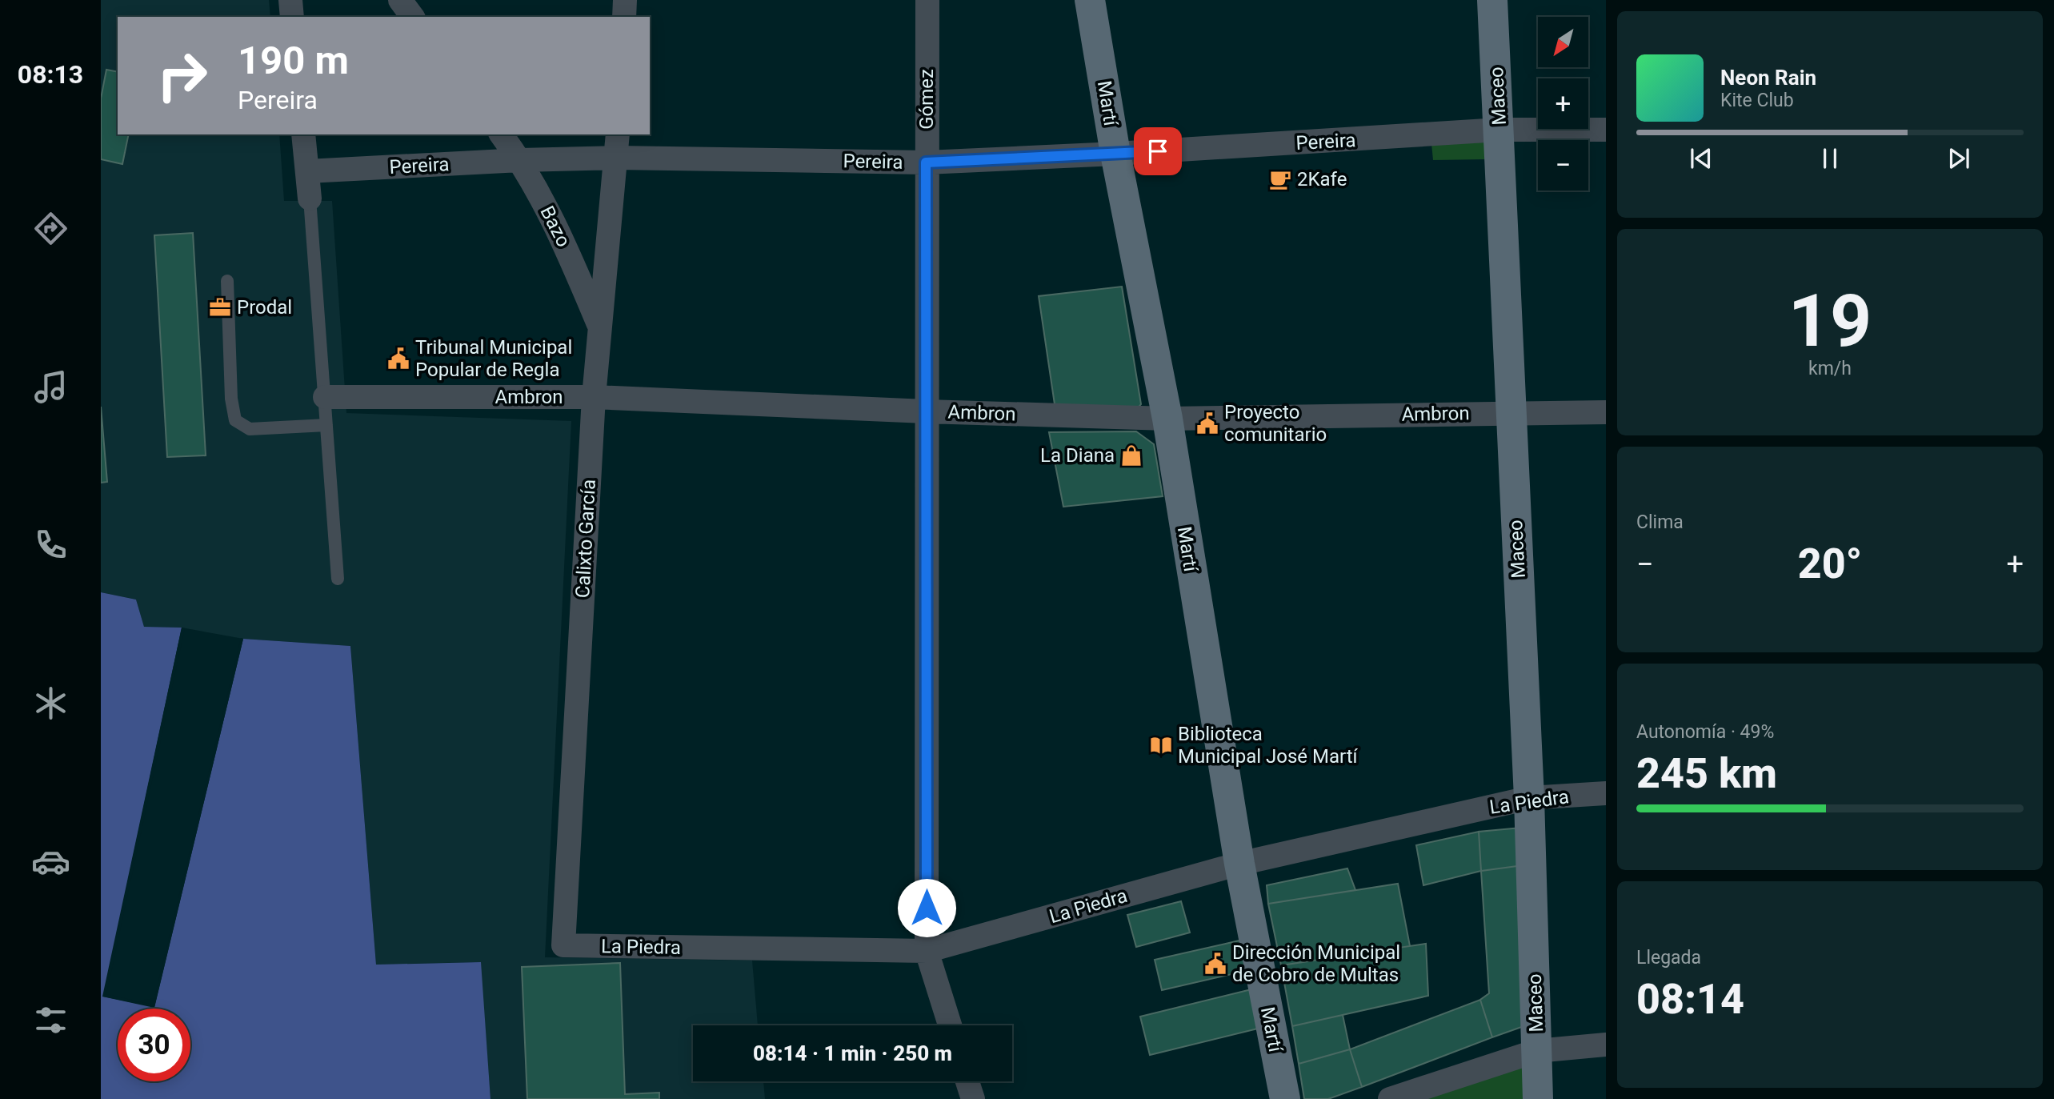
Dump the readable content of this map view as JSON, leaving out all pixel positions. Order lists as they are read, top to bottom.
{
  "streets": {
    "main road": ["Maceo", "Martí"],
    "street": [
      "Gómez",
      "Pereira",
      "Bazo",
      "Ambron",
      "Calixto García",
      "La Piedra"
    ]
  },
  "crossings": [
    ["Maceo", "Pereira"],
    ["Maceo", "Ambron"],
    ["Maceo", "La Piedra"],
    ["Gómez", "Pereira"],
    ["Gómez", "Ambron"],
    ["Gómez", "La Piedra"],
    ["Martí", "Pereira"],
    ["Martí", "Ambron"],
    ["Martí", "La Piedra"],
    ["Pereira", "Bazo"],
    ["Pereira", "Calixto García"],
    ["Bazo", "Calixto García"],
    ["Ambron", "Calixto García"],
    ["Calixto García", "La Piedra"]
  ],
  "places": {
    "cafe": ["2Kafe"],
    "office": ["Prodal"],
    "public building": ["Tribunal Municipal Popular de Regla", "Proyecto comunitario", "Dirección Municipal de Cobro de Multas"],
    "shop": ["La Diana"],
    "library": ["Biblioteca Municipal José Martí"]
  },
  "north": "bottom left",
  "page": {
    "tabs": "08:13",
    "map_buttons": ["+", "−"],
    "turn": ["190 m", "Pereira"],
    "song": ["Neon Rain", "Kite Club"],
    "tile": [
      ["19", "km/h"],
      "Clima",
      ["Autonomía · 49%", "245 km"],
      ["Llegada", "08:14"]
    ],
    "heat": ["−", "20°", "+"],
    "limit": "30",
    "trip": "08:14 · 1 min · 250 m"
  }
}
